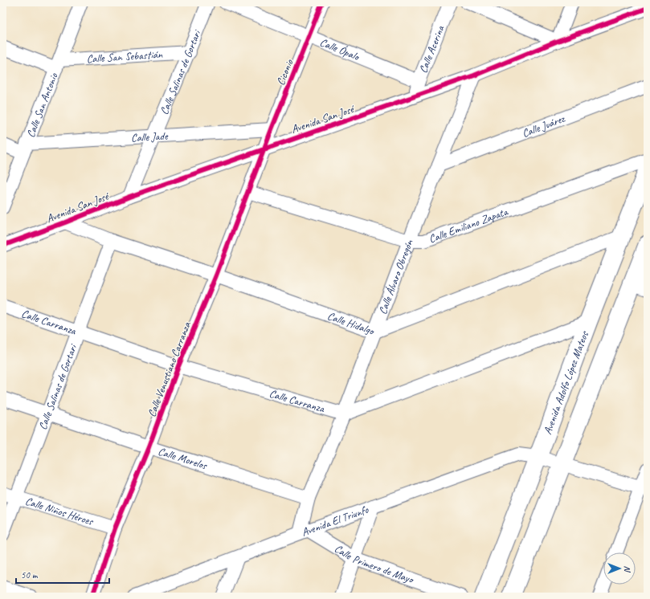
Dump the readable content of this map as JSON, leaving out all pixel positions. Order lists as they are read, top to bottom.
{
  "streets": {
    "main road": ["Avenida Adolfo López Mateos"],
    "street": [
      "Calle Ópalo",
      "Calle Acerina",
      "Calle San Sebastián",
      "Ciconio",
      "Calle Salinas de Gortari",
      "Calle San Antonio",
      "Avenida San José",
      "Calle Juárez",
      "Calle Jade",
      "Calle Emiliano Zapata",
      "Calle Álvaro Obregón",
      "Calle Hidalgo",
      "Calle Carranza",
      "Calle Venustiano Carranza",
      "Calle Morelos",
      "Calle Niños Héroes",
      "Avenida El Triunfo",
      "Calle Primero de Mayo"
    ]
  },
  "crossings": [
    ["Calle Ópalo", "Calle Acerina"],
    ["Calle Ópalo", "Ciconio"],
    ["Calle Acerina", "Avenida San José"],
    ["Calle San Sebastián", "Calle Salinas de Gortari"],
    ["Calle San Sebastián", "Calle San Antonio"],
    ["Ciconio", "Avenida San José"],
    ["Ciconio", "Calle Jade"],
    ["Ciconio", "Calle Venustiano Carranza"],
    ["Calle Salinas de Gortari", "Avenida San José"],
    ["Calle Salinas de Gortari", "Calle Jade"],
    ["Calle Salinas de Gortari", "Calle Hidalgo"],
    ["Calle Salinas de Gortari", "Calle Carranza"],
    ["Calle Salinas de Gortari", "Calle Morelos"],
    ["Calle Salinas de Gortari", "Calle Niños Héroes"],
    ["Calle San Antonio", "Calle Jade"],
    ["Avenida San José", "Calle Álvaro Obregón"],
    ["Avenida San José", "Calle Hidalgo"],
    ["Avenida San José", "Calle Venustiano Carranza"],
    ["Calle Juárez", "Calle Álvaro Obregón"],
    ["Calle Emiliano Zapata", "Calle Álvaro Obregón"],
    ["Calle Emiliano Zapata", "Calle Venustiano Carranza"],
    ["Calle Álvaro Obregón", "Calle Hidalgo"],
    ["Calle Álvaro Obregón", "Calle Carranza"],
    ["Calle Álvaro Obregón", "Calle Morelos"],
    ["Calle Álvaro Obregón", "Avenida El Triunfo"],
    ["Calle Álvaro Obregón", "Calle Primero de Mayo"],
    ["Calle Hidalgo", "Calle Venustiano Carranza"],
    ["Calle Hidalgo", "Avenida Adolfo López Mateos"],
    ["Calle Carranza", "Calle Venustiano Carranza"],
    ["Calle Venustiano Carranza", "Calle Morelos"],
    ["Calle Venustiano Carranza", "Calle Niños Héroes"],
    ["Avenida Adolfo López Mateos", "Avenida El Triunfo"],
    ["Avenida El Triunfo", "Calle Primero de Mayo"]
  ],
  "scale_bar": "50 m",
  "north": "right"
}
